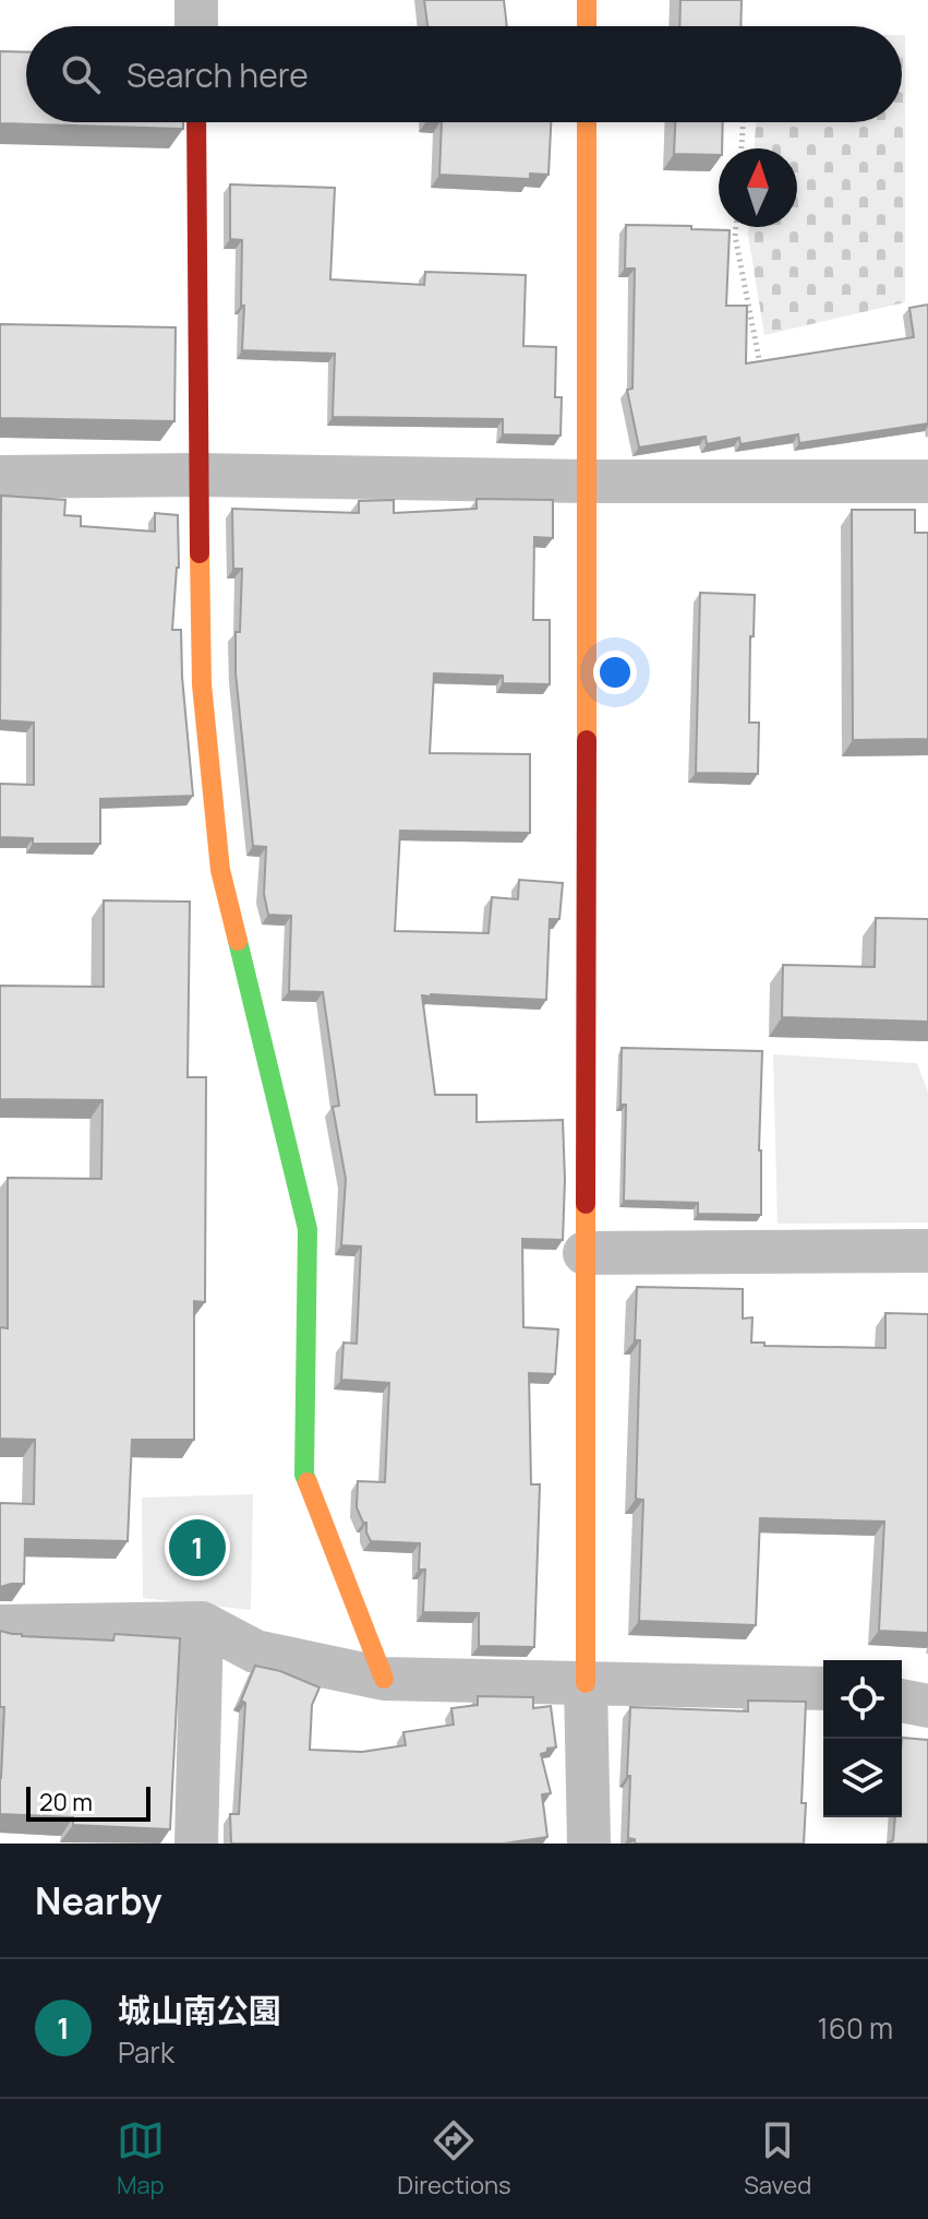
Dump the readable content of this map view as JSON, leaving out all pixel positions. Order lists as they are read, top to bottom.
{
  "scale_bar": "20 m",
  "north": "top",
  "page": {
    "search": "Search here",
    "pins": "1",
    "scale": "20 m",
    "heading": "Nearby",
    "list": [
      {
        "mark": "1",
        "name": "城山南公園",
        "note": "Park",
        "value": "160 m"
      }
    ],
    "nav": ["Map", "Directions", "Saved"]
  }
}
